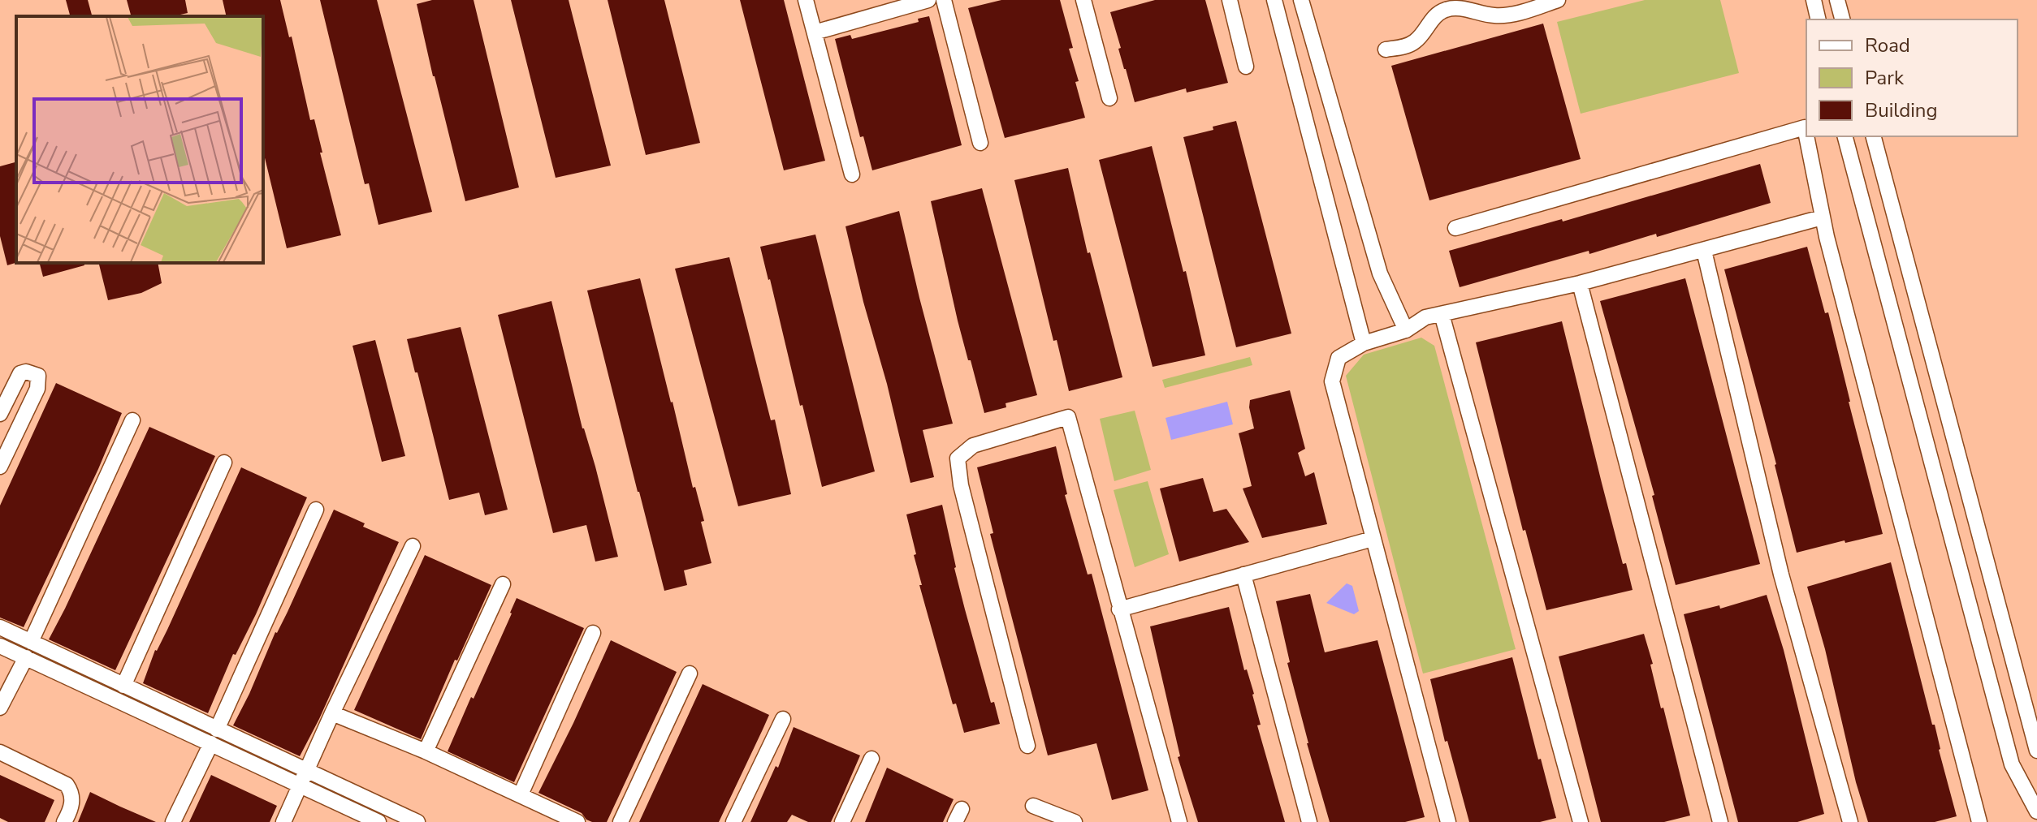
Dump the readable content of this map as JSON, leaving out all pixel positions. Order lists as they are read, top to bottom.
{
  "legend": ["Road", "Park", "Building"]
}
